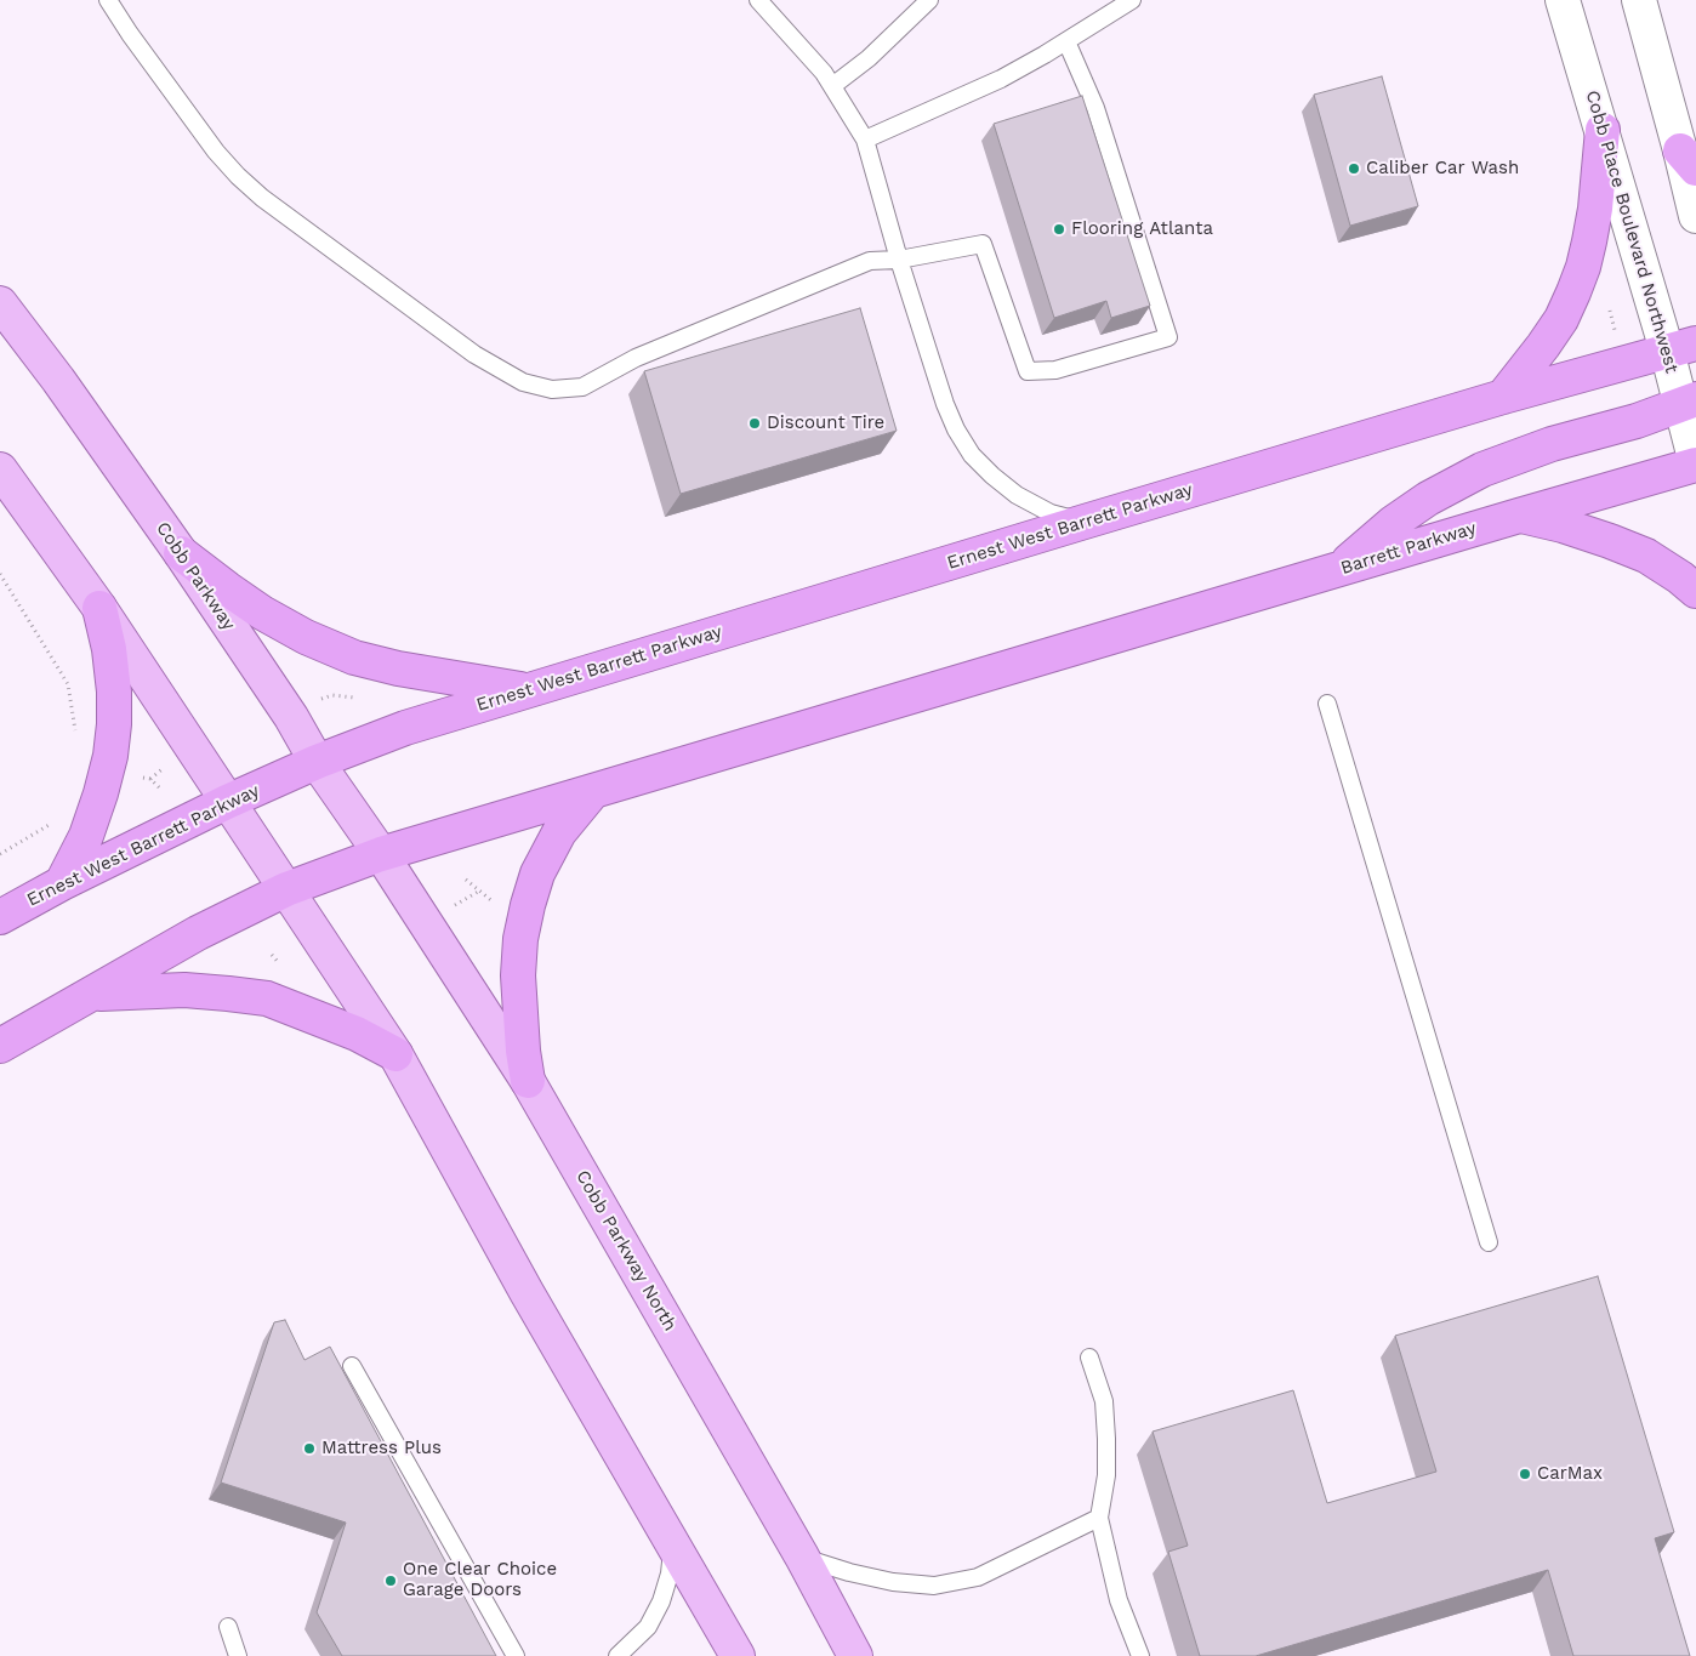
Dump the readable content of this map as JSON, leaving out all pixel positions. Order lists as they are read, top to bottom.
{
  "streets": {
    "highway": ["Ernest West Barrett Parkway", "Barrett Parkway"],
    "main road": ["Cobb Parkway", "Cobb Parkway North"],
    "street": ["Cobb Place Boulevard Northwest"]
  },
  "crossings": [
    ["Cobb Place Boulevard Northwest", "Barrett Parkway"],
    ["Ernest West Barrett Parkway", "Cobb Parkway"],
    ["Cobb Parkway", "Cobb Parkway North"]
  ],
  "places": [
    "Caliber Car Wash",
    "Flooring Atlanta",
    "Discount Tire",
    "Mattress Plus",
    "CarMax",
    "One Clear Choice Garage Doors"
  ]
}
